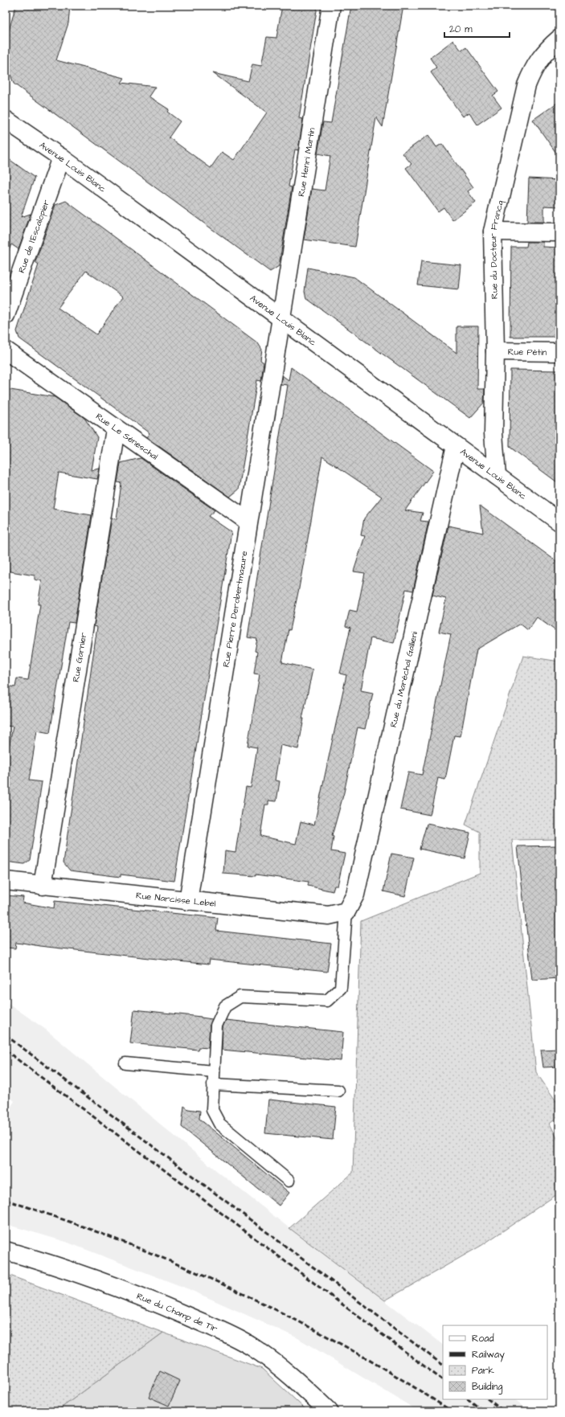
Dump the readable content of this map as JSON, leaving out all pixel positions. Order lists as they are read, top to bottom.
{
  "streets": {
    "street": [
      "Rue Henri Martin",
      "Avenue Louis Blanc",
      "Rue de l'Escalopier",
      "Rue du Docteur Francq",
      "Rue Pétin",
      "Rue Le Séneschal",
      "Rue Pierre Derobertmazure",
      "Rue Garnier",
      "Rue du Maréchal Gallieni",
      "Rue Narcisse Lebel",
      "Rue du Champ de Tir"
    ]
  },
  "crossings": [
    ["Rue Henri Martin", "Avenue Louis Blanc"],
    ["Rue Henri Martin", "Rue Pierre Derobertmazure"],
    ["Avenue Louis Blanc", "Rue de l'Escalopier"],
    ["Avenue Louis Blanc", "Rue du Docteur Francq"],
    ["Avenue Louis Blanc", "Rue Pierre Derobertmazure"],
    ["Avenue Louis Blanc", "Rue du Maréchal Gallieni"],
    ["Rue du Docteur Francq", "Rue Pétin"],
    ["Rue Le Séneschal", "Rue Pierre Derobertmazure"],
    ["Rue Le Séneschal", "Rue Garnier"],
    ["Rue Pierre Derobertmazure", "Rue Narcisse Lebel"],
    ["Rue Garnier", "Rue Narcisse Lebel"],
    ["Rue du Maréchal Gallieni", "Rue Narcisse Lebel"]
  ],
  "legend": [
    "Road",
    "Railway",
    "Park",
    "Building"
  ],
  "scale_bar": "20 m"
}
